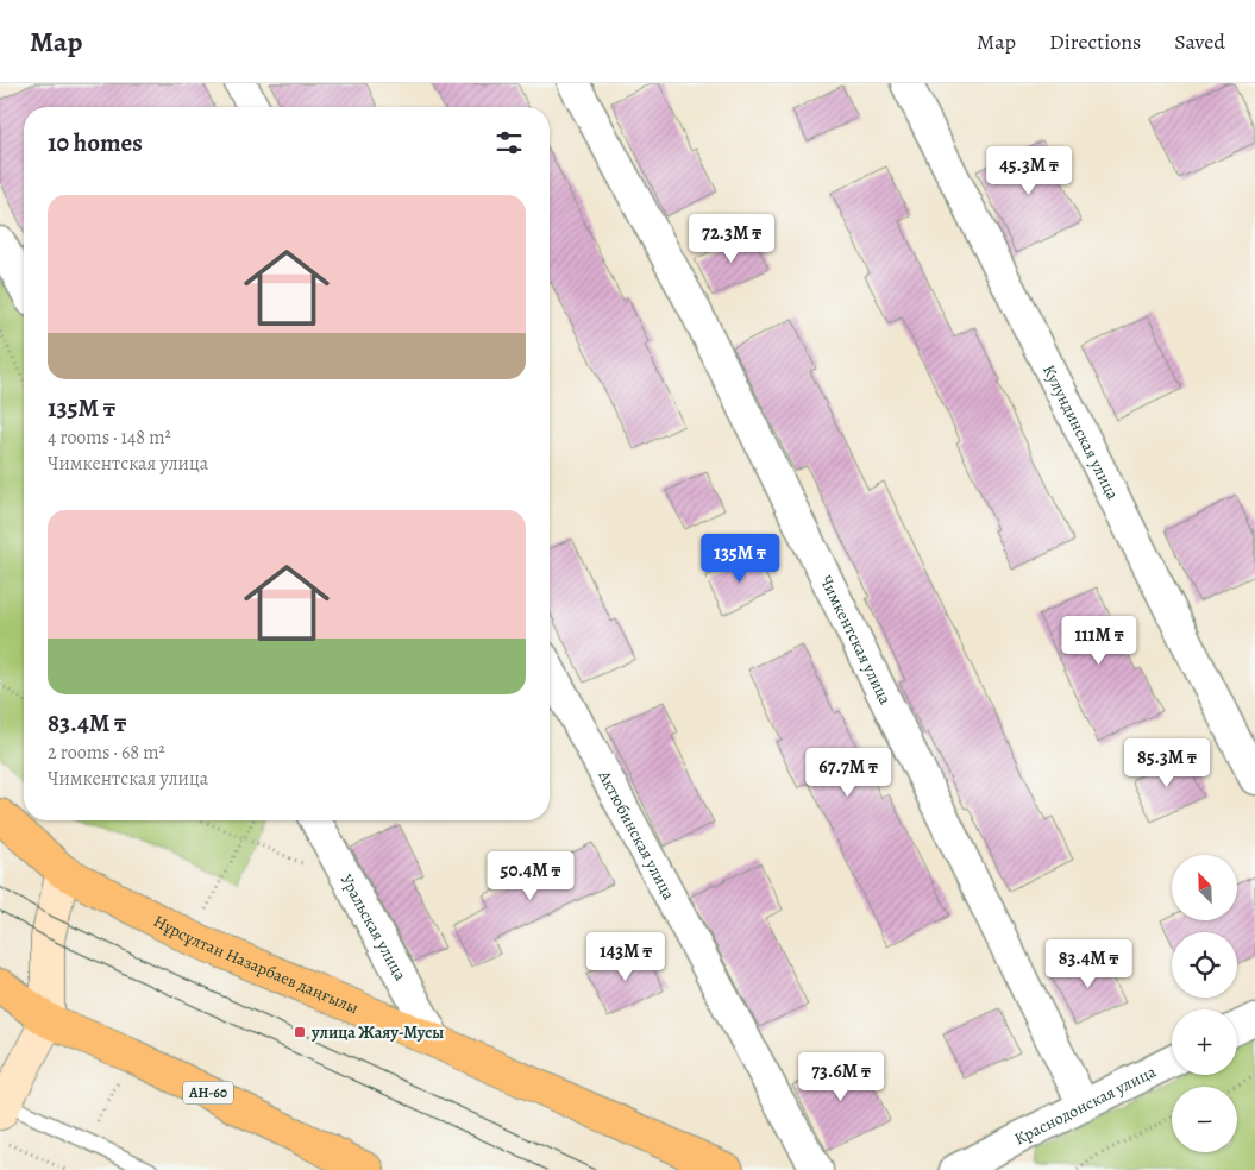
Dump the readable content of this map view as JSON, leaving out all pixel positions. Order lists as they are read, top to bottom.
{
  "streets": {
    "main road": ["Нұрсұлтан Назарбаев даңғылы", "АН-60"],
    "street": [
      "Кулундинская улица",
      "Чимкентская улица",
      "Актюбинская улица",
      "Уральская улица",
      "Краснодонская улица"
    ]
  },
  "crossings": [
    ["Чимкентская улица", "Краснодонская улица"],
    ["Уральская улица", "Нұрсұлтан Назарбаев даңғылы"]
  ],
  "places": {
    "transit": ["улица Жаяу-Мусы"]
  },
  "north": "top left",
  "page": {
    "header": "Map",
    "nav": ["Map", "Directions", "Saved"],
    "heading": "10 homes",
    "price": [
      "45.3M ₸",
      "72.3M ₸",
      "135M ₸",
      "111M ₸",
      "85.3M ₸",
      "67.7M ₸",
      "50.4M ₸",
      "143M ₸",
      "83.4M ₸",
      "73.6M ₸"
    ],
    "list": [
      {
        "name": "135M ₸",
        "note": "4 rooms · 148 m² · Чимкентская улица"
      },
      {
        "name": "83.4M ₸",
        "note": "2 rooms · 68 m² · Чимкентская улица"
      }
    ],
    "map_buttons": ["+", "−"]
  }
}
